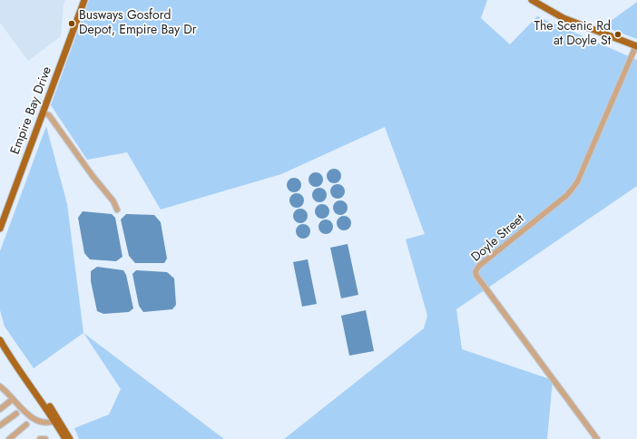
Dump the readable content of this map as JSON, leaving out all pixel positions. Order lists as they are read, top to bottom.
{
  "streets": {
    "main road": ["Empire Bay Drive"],
    "street": ["Doyle Street"]
  },
  "places": ["Busways Gosford Depot, Empire Bay Dr", "The Scenic Rd at Doyle St"]
}
